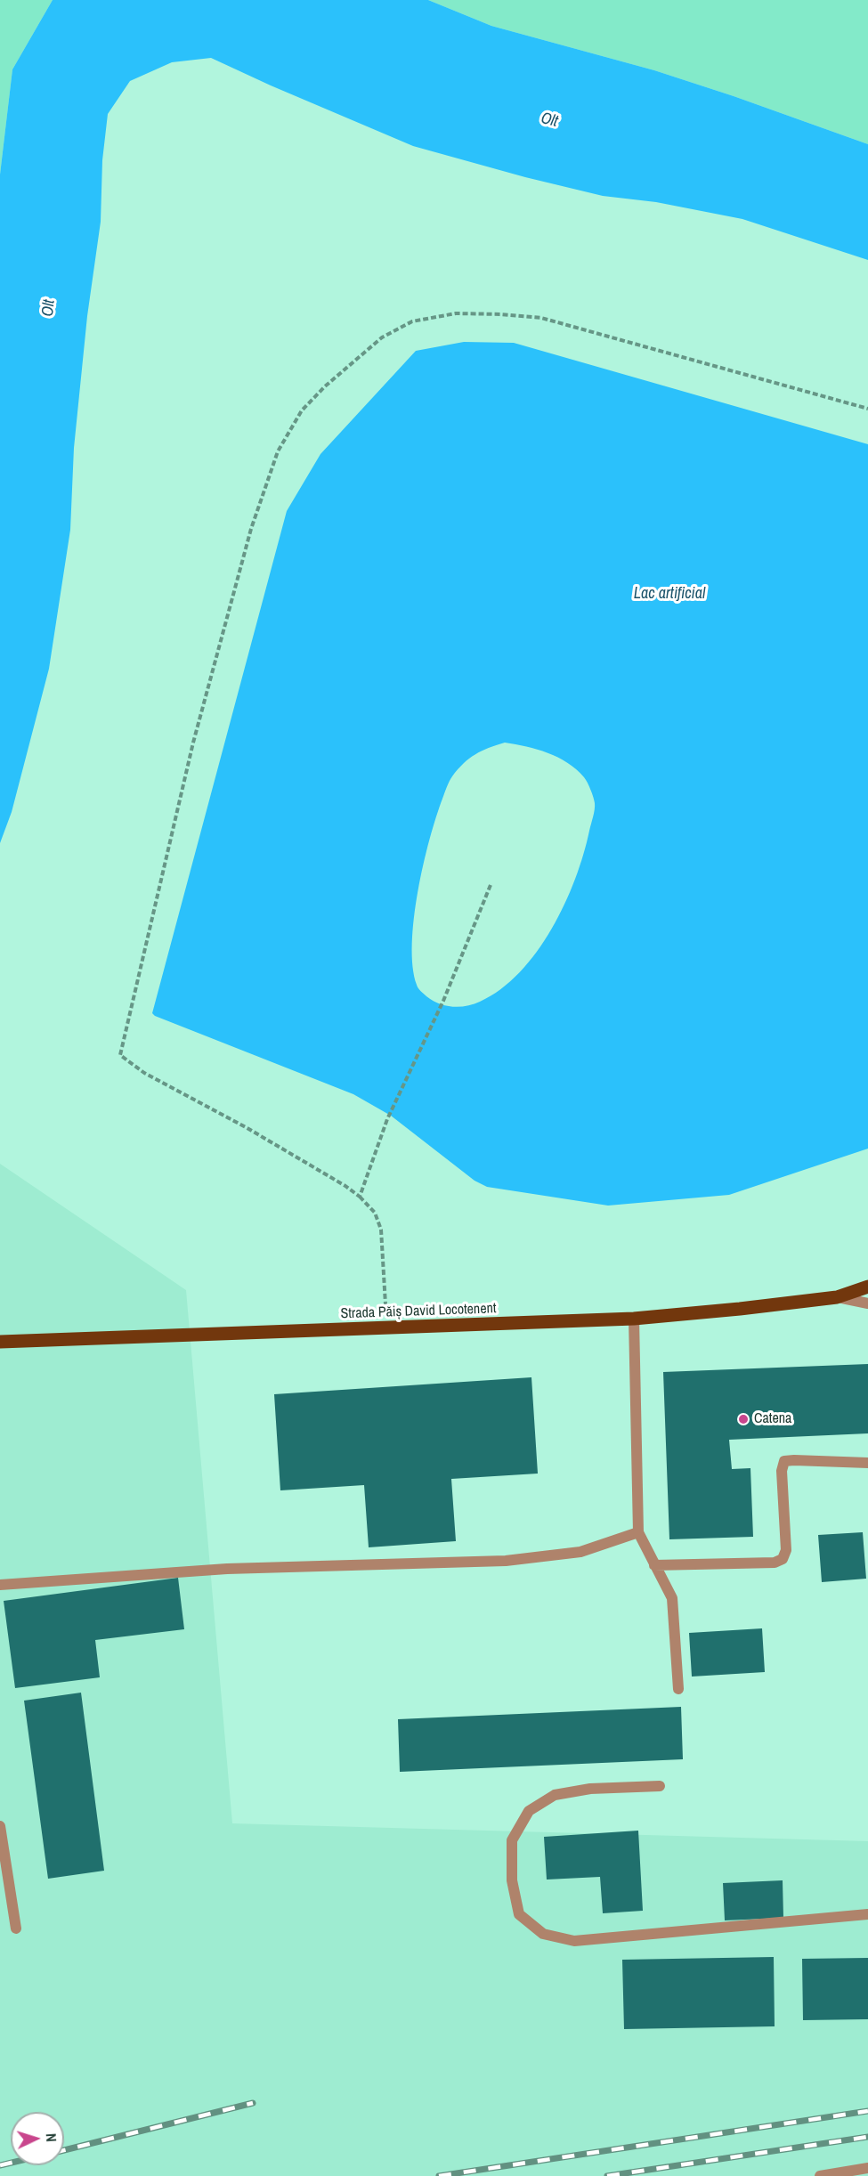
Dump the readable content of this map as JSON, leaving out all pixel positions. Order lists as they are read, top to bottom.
{
  "streets": {
    "main road": ["Strada Păiș David Locotenent"]
  },
  "water": ["Olt", "Lac artificial"],
  "places": ["Catena"],
  "north": "right"
}
